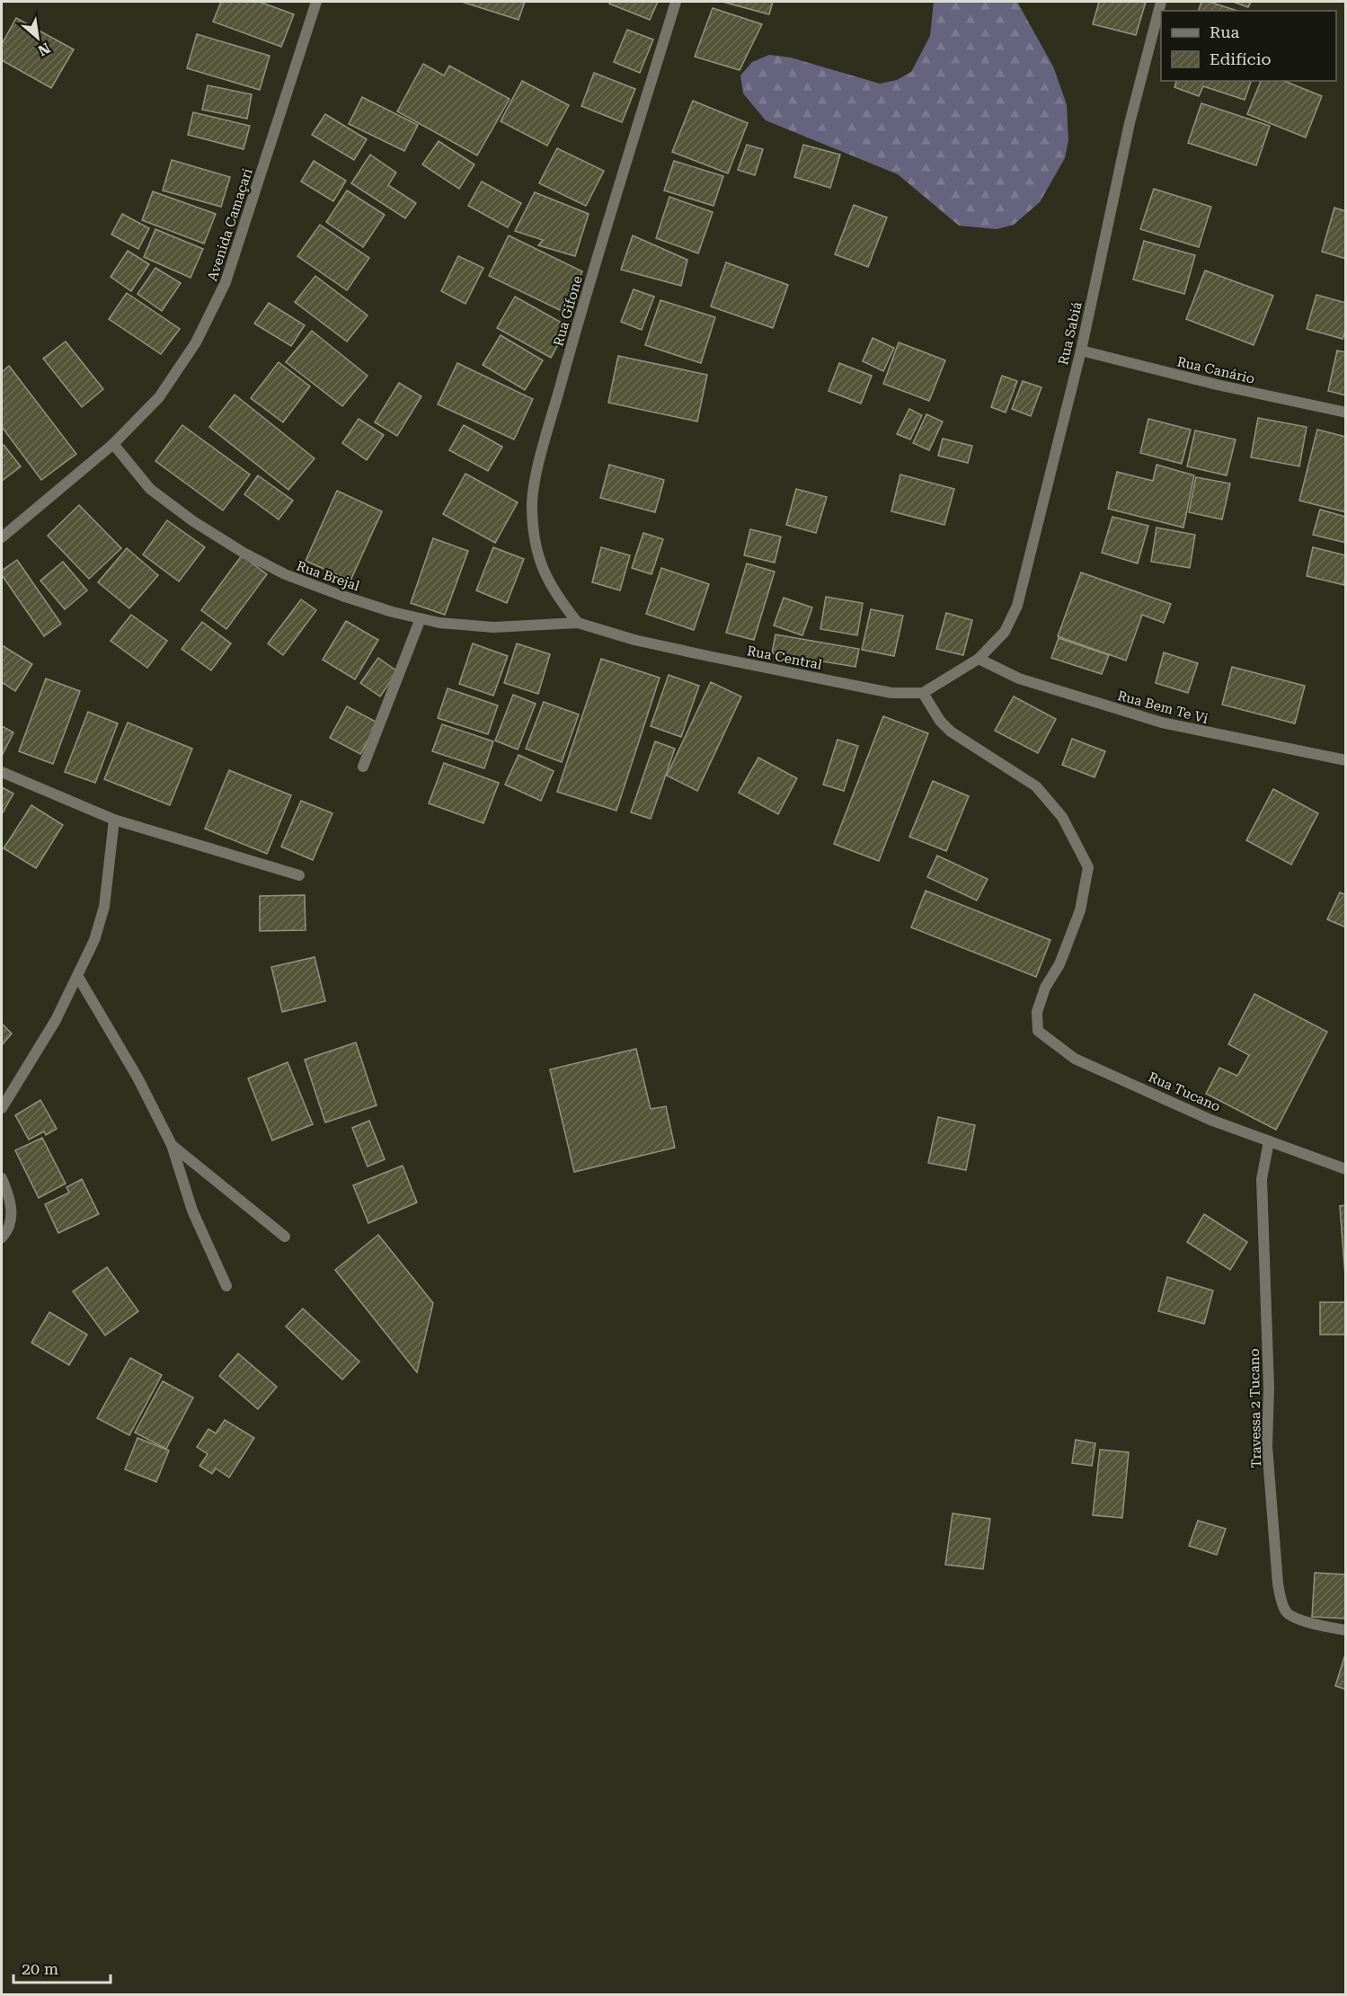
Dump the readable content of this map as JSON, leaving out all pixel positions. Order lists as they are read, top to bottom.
{
  "streets": {
    "street": [
      "Avenida Camaçari",
      "Rua Gifone",
      "Rua Sabiá",
      "Rua Canário",
      "Rua Brejal",
      "Rua Central",
      "Rua Bem Te Vi",
      "Rua Tucano",
      "Travessa 2 Tucano"
    ]
  },
  "crossings": [
    ["Avenida Camaçari", "Rua Brejal"],
    ["Rua Gifone", "Rua Brejal"],
    ["Rua Gifone", "Rua Central"],
    ["Rua Sabiá", "Rua Canário"],
    ["Rua Sabiá", "Rua Bem Te Vi"],
    ["Rua Brejal", "Rua Central"],
    ["Rua Central", "Rua Tucano"],
    ["Rua Tucano", "Travessa 2 Tucano"]
  ],
  "legend": ["Rua", "Edifício"],
  "scale_bar": "20 m",
  "north": "bottom right"
}
